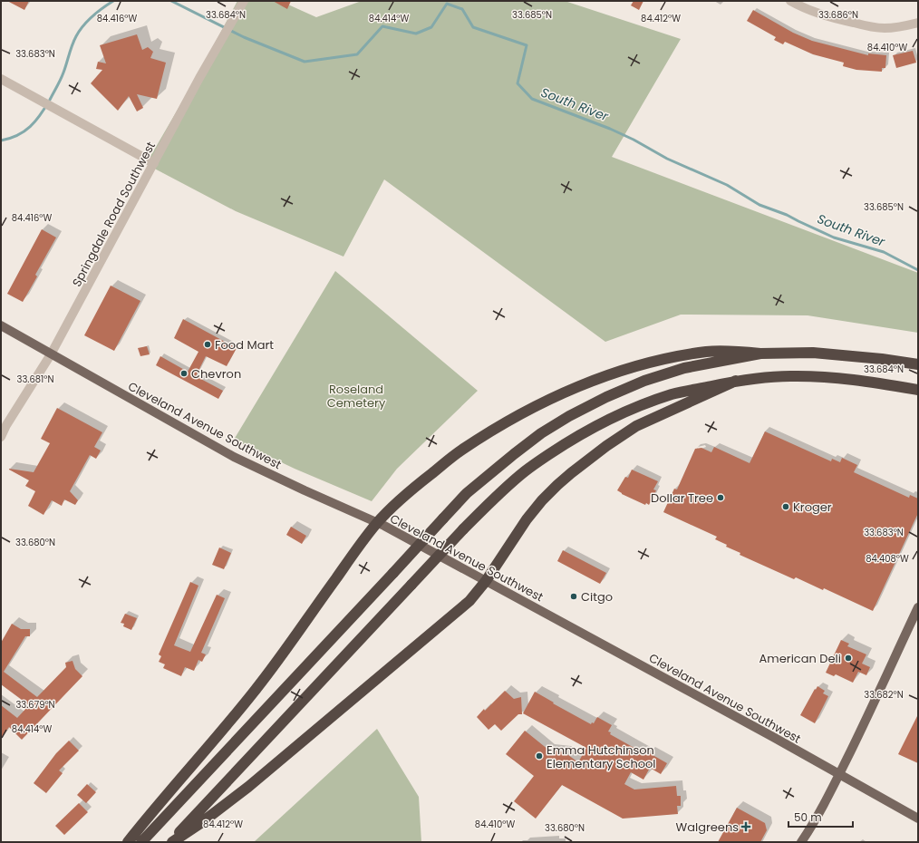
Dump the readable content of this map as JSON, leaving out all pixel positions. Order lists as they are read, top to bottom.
{
  "streets": {
    "main road": ["Cleveland Avenue Southwest"],
    "street": ["Springdale Road Southwest"]
  },
  "crossings": [
    ["Springdale Road Southwest", "Cleveland Avenue Southwest"]
  ],
  "water": ["South River"],
  "parks": ["Roseland Cemetery"],
  "places": {
    "other": [
      "Food Mart",
      "Chevron",
      "Dollar Tree",
      "Kroger",
      "Citgo",
      "American Deli",
      "Emma Hutchinson Elementary School"
    ],
    "health": ["Walgreens"]
  },
  "scale_bar": "50 m",
  "coordinates": [
    "33.684°N",
    "33.685°N",
    "33.686°N",
    "84.416°W",
    "84.414°W",
    "84.412°W",
    "84.410°W",
    "33.683°N",
    "33.681°N",
    "33.680°N",
    "84.408°W",
    "33.682°N",
    "33.679°N"
  ]
}
